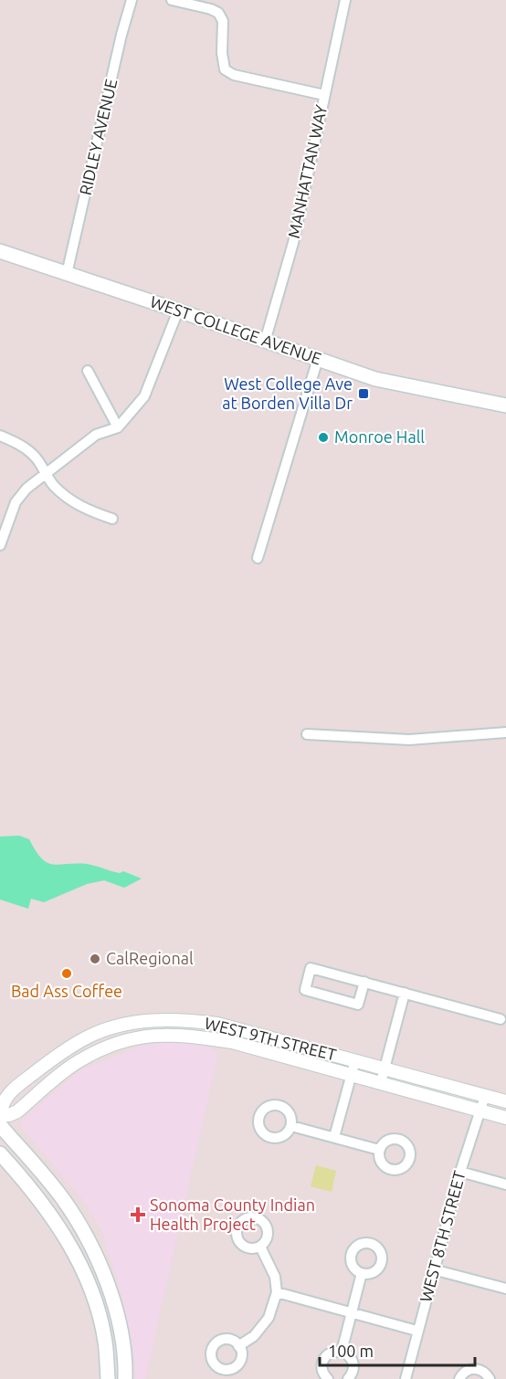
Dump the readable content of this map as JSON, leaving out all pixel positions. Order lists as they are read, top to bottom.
{
  "streets": {
    "main road": ["WEST COLLEGE AVENUE"],
    "street": [
      "RIDLEY AVENUE",
      "MANHATTAN WAY",
      "WEST 9TH STREET",
      "WEST 8TH STREET"
    ]
  },
  "crossings": [
    ["RIDLEY AVENUE", "WEST COLLEGE AVENUE"],
    ["MANHATTAN WAY", "WEST COLLEGE AVENUE"],
    ["WEST 9TH STREET", "WEST 8TH STREET"]
  ],
  "places": {
    "transit": ["West College Ave at Borden Villa Dr"],
    "other": ["Monroe Hall", "CalRegional", "Bad Ass Coffee"],
    "health": ["Sonoma County Indian Health Project"]
  },
  "scale_bar": "100 m"
}
